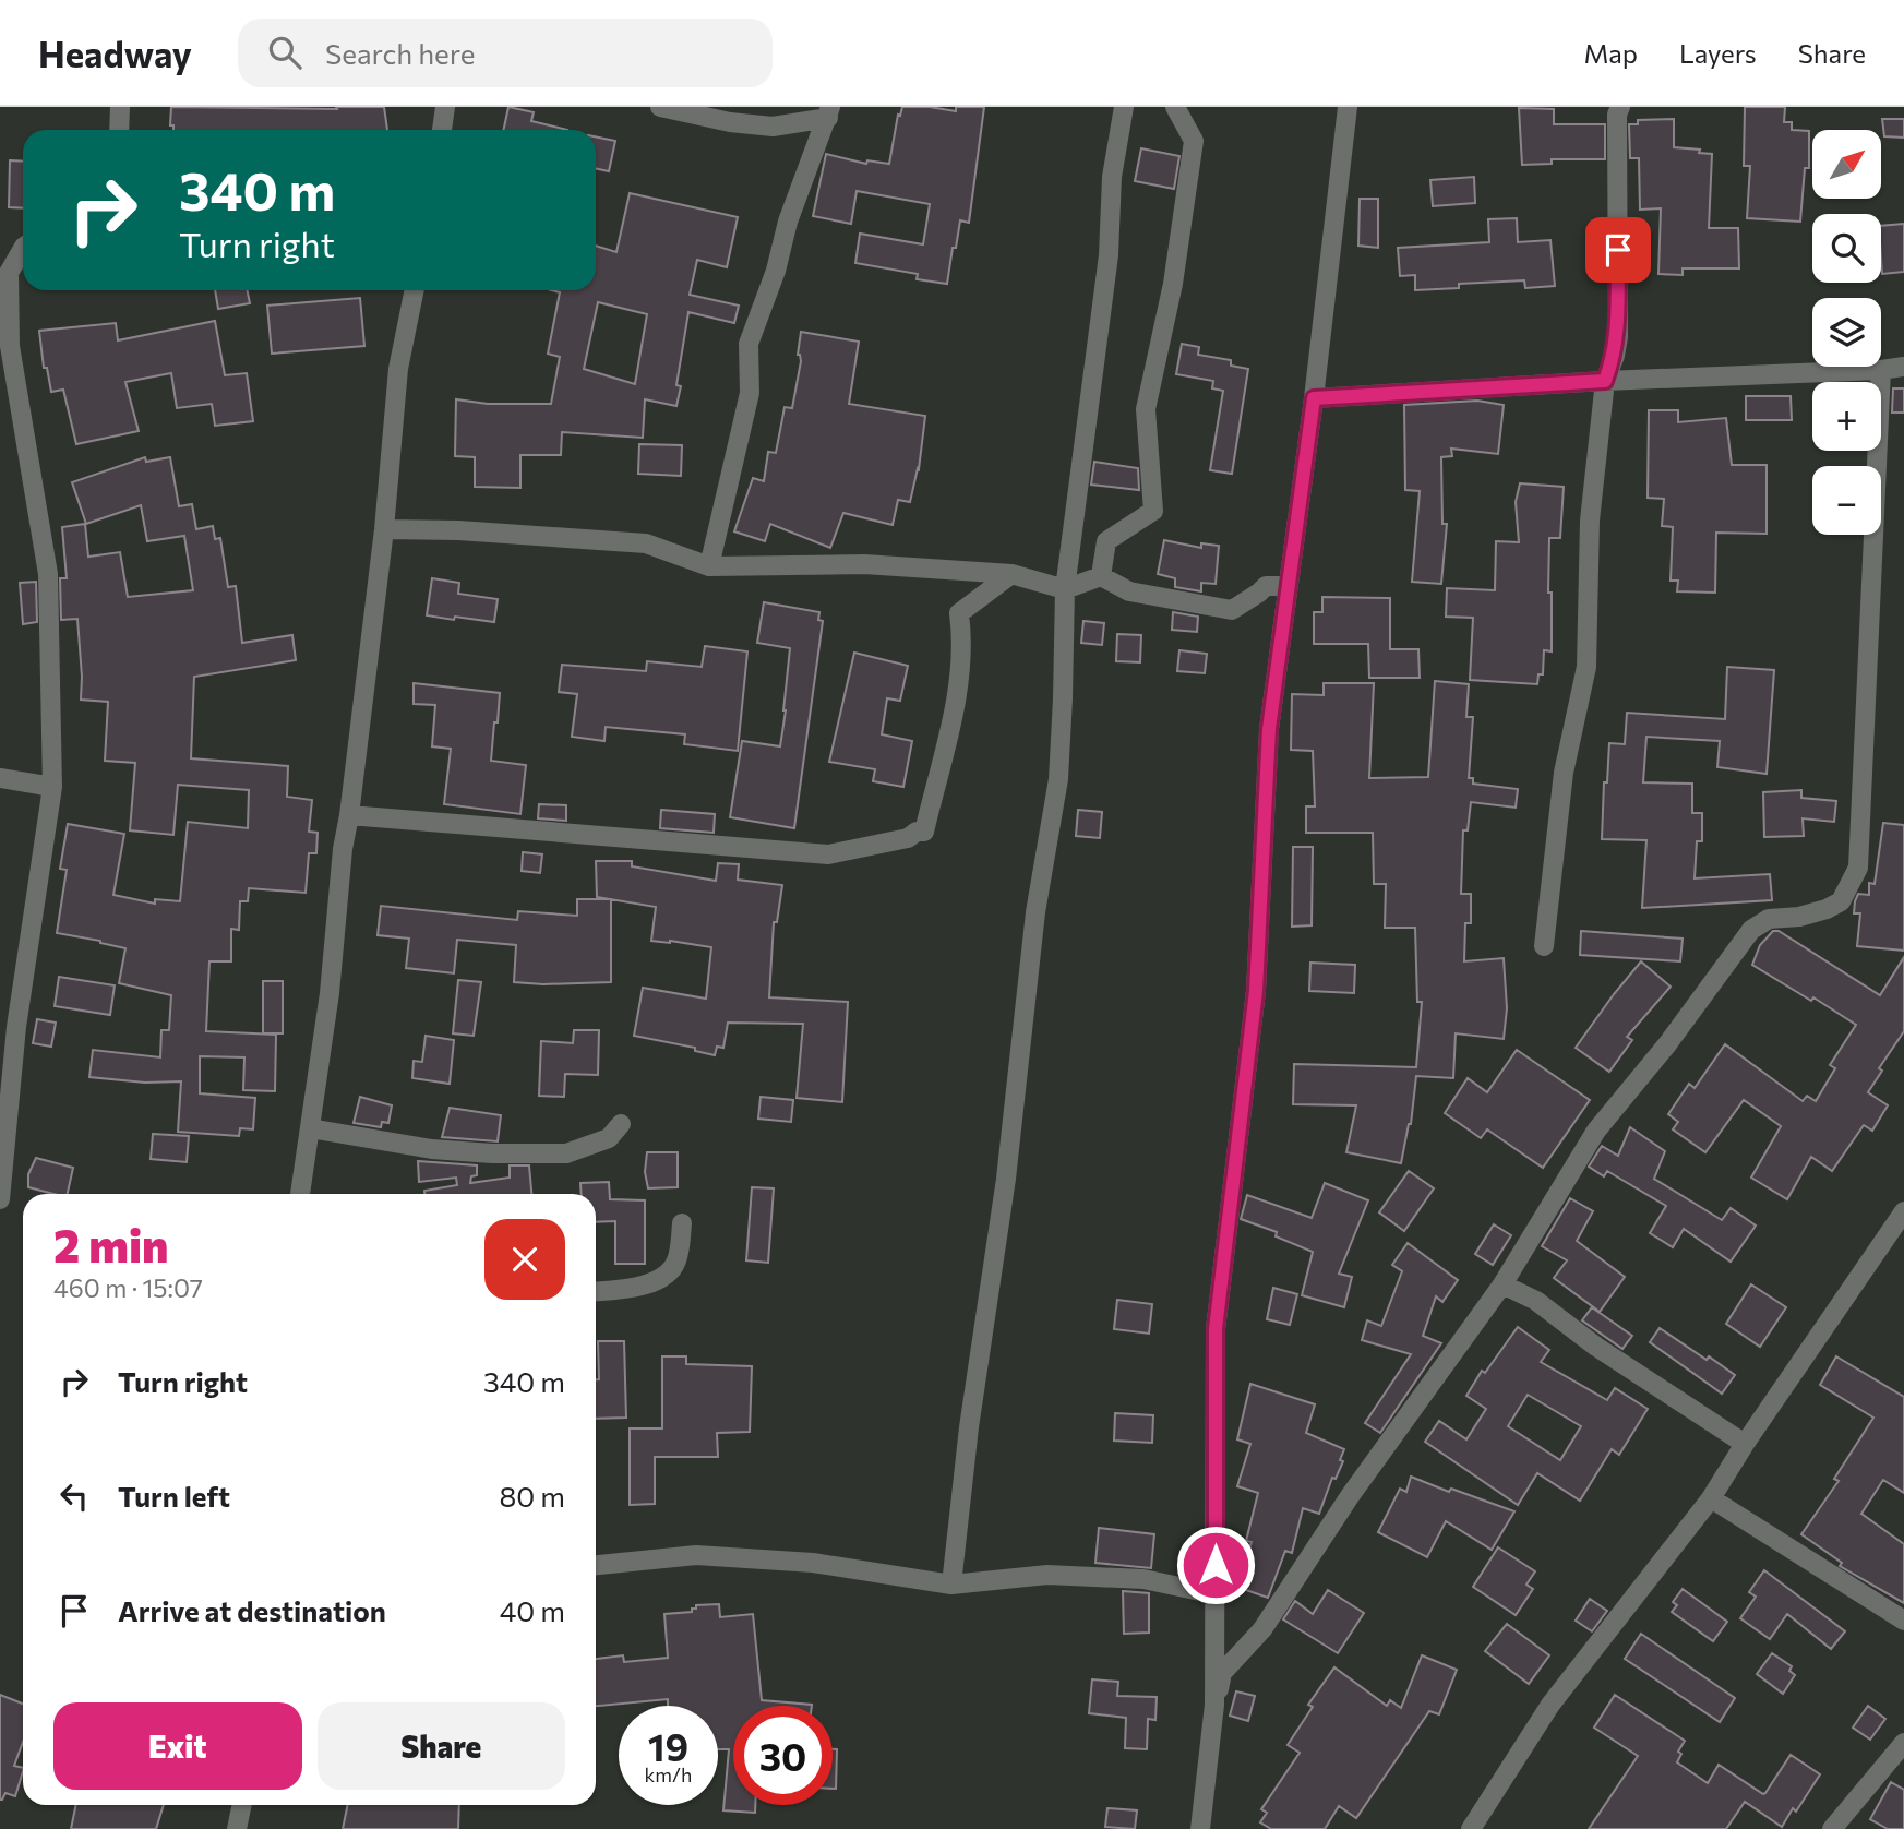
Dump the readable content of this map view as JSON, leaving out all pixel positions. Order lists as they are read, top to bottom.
{
  "north": "top right",
  "page": {
    "header": "Headway",
    "search": "Search here",
    "nav": ["Map", "Layers", "Share"],
    "map_buttons": ["+", "−"],
    "turn": ["340 m", "Turn right"],
    "heading": ["2 min", "460 m · 15:07"],
    "list": [
      {
        "name": "Turn right",
        "value": "340 m"
      },
      {
        "name": "Turn left",
        "value": "80 m"
      },
      {
        "name": "Arrive at destination",
        "value": "40 m"
      }
    ],
    "buttons": ["Exit", "Share"],
    "speed": "19 km/h",
    "limit": "30"
  }
}
